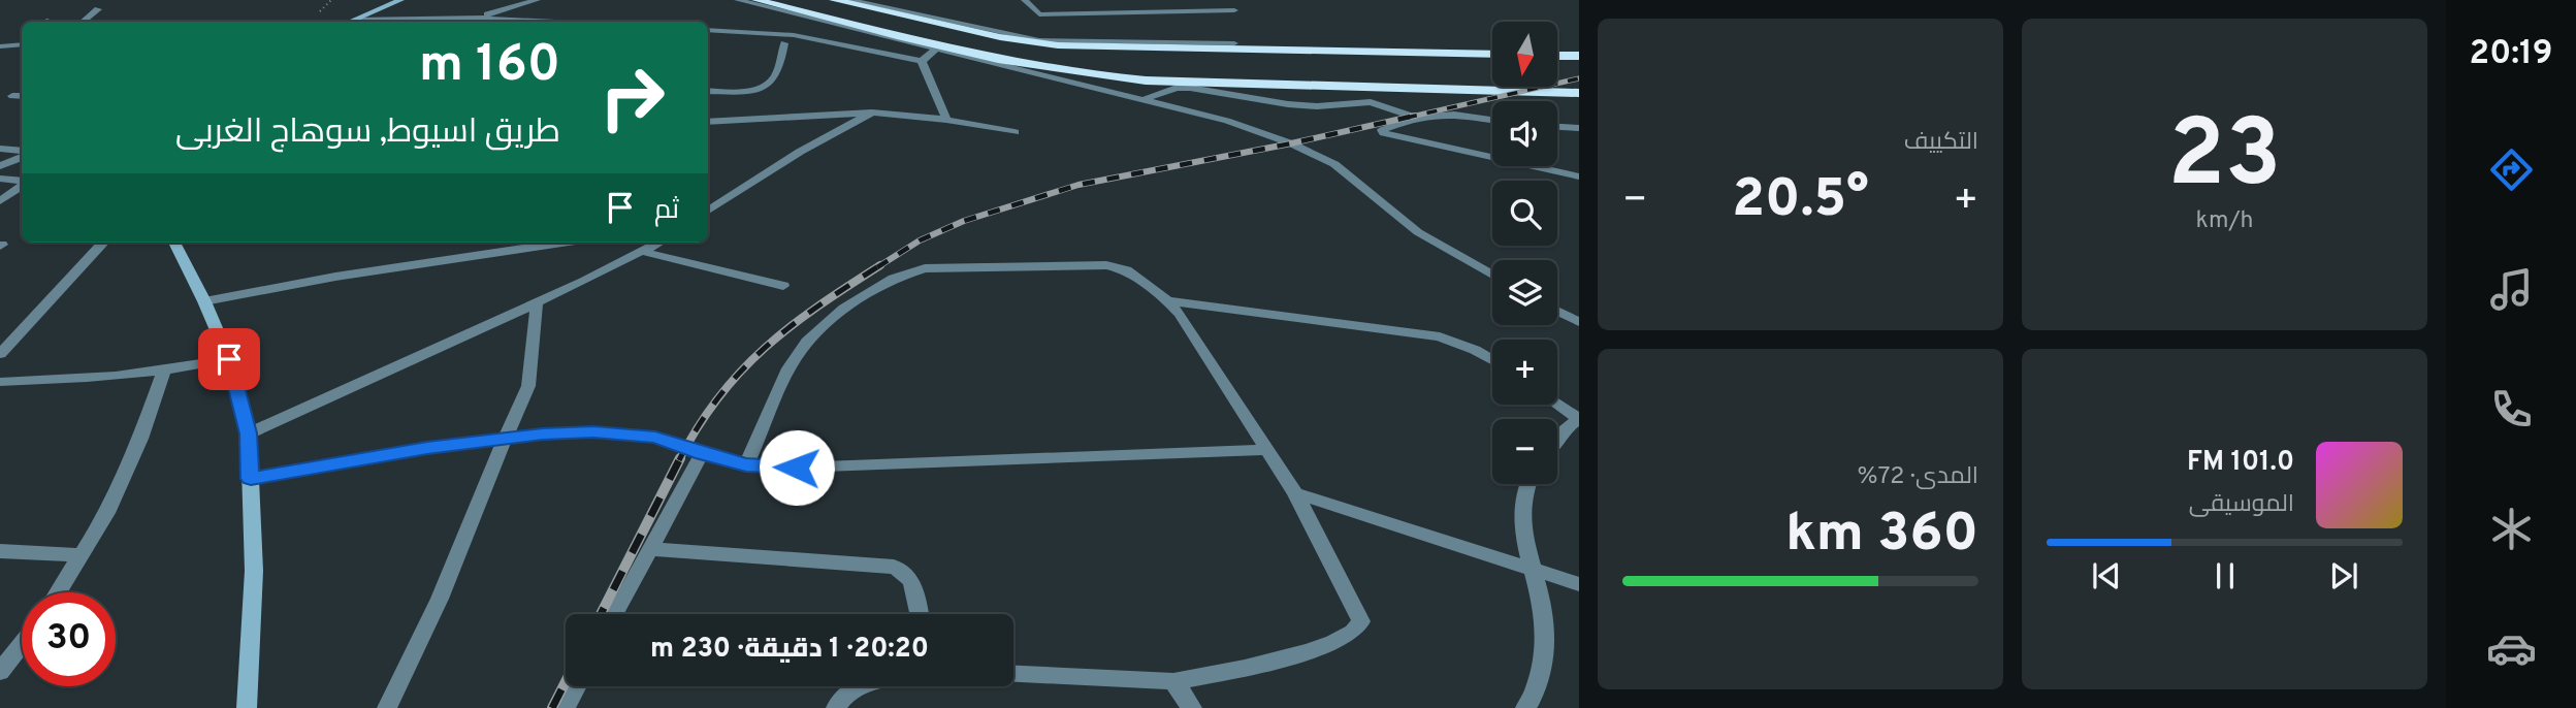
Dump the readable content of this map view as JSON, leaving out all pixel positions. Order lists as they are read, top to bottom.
{
  "north": "bottom",
  "page": {
    "tabs": "20:19",
    "tile": [
      ["23", "km/h"],
      "التكييف",
      ["المدى · 72%", "360 km"]
    ],
    "map_buttons": ["+", "−"],
    "turn": ["160 m", "طريق اسيوط, سوهاج الغربى"],
    "heat": ["−", "20.5°", "+"],
    "then": "ثم",
    "song": ["101.0 FM", "الموسيقى"],
    "limit": "30",
    "trip": "20:20 · 1 دقيقة · 230 m"
  }
}
